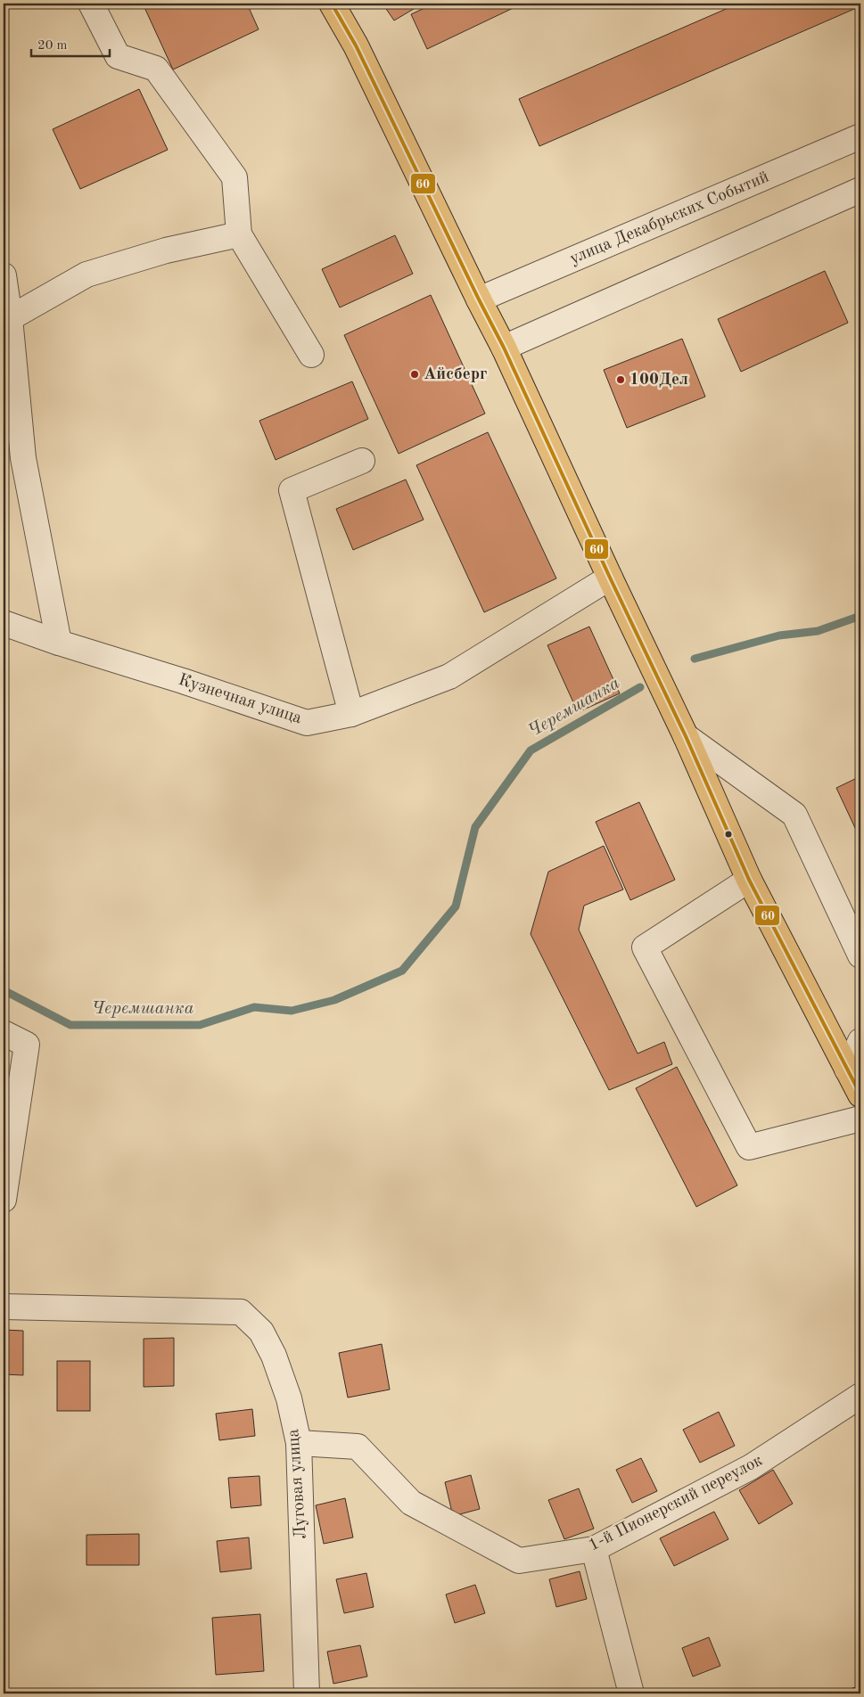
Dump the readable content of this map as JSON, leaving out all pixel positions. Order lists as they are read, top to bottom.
{
  "streets": {
    "street": [
      "улица Декабрьских Событий",
      "Кузнечная улица",
      "Луговая улица",
      "1-й Пионерский переулок"
    ]
  },
  "crossings": [
    ["Луговая улица", "1-й Пионерский переулок"]
  ],
  "water": ["Черемшанка"],
  "places": ["Айсберг", "100Дел"],
  "lines": ["transit line 60"],
  "scale_bar": "20 m"
}
